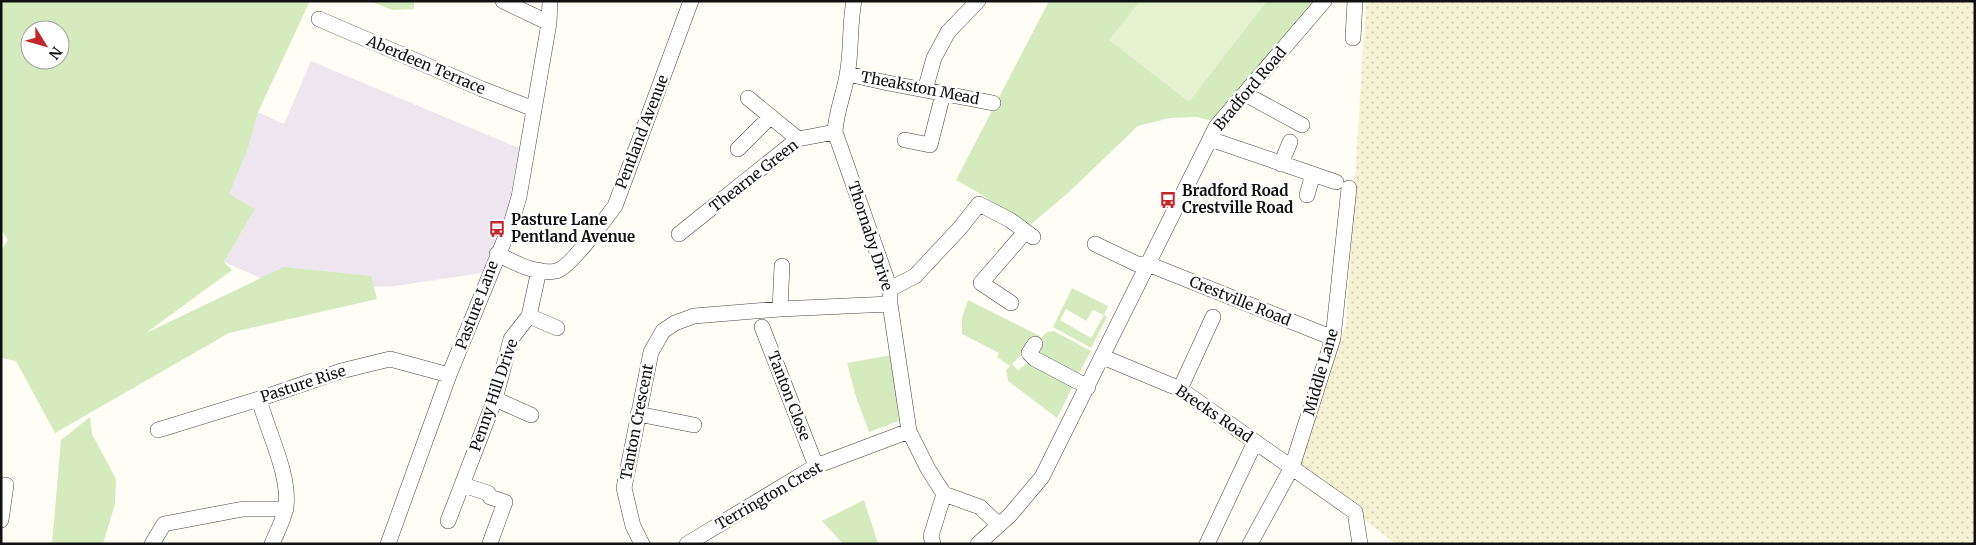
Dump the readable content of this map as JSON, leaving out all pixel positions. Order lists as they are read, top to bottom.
{
  "streets": {
    "street": [
      "Aberdeen Terrace",
      "Theakston Mead",
      "Bradford Road",
      "Pentland Avenue",
      "Thearne Green",
      "Thornaby Drive",
      "Crestville Road",
      "Pasture Lane",
      "Middle Lane",
      "Pasture Rise",
      "Penny Hill Drive",
      "Tanton Close",
      "Brecks Road",
      "Tanton Crescent",
      "Terrington Crest"
    ]
  },
  "crossings": [
    ["Aberdeen Terrace", "Pasture Lane"],
    ["Theakston Mead", "Thornaby Drive"],
    ["Bradford Road", "Crestville Road"],
    ["Bradford Road", "Brecks Road"],
    ["Pentland Avenue", "Pasture Lane"],
    ["Pentland Avenue", "Penny Hill Drive"],
    ["Thearne Green", "Thornaby Drive"],
    ["Thornaby Drive", "Terrington Crest"],
    ["Crestville Road", "Middle Lane"],
    ["Pasture Lane", "Pasture Rise"],
    ["Middle Lane", "Brecks Road"],
    ["Tanton Close", "Terrington Crest"]
  ],
  "places": {
    "bus stop": ["Bradford Road Crestville Road", "Pasture Lane Pentland Avenue"]
  },
  "north": "bottom right"
}
